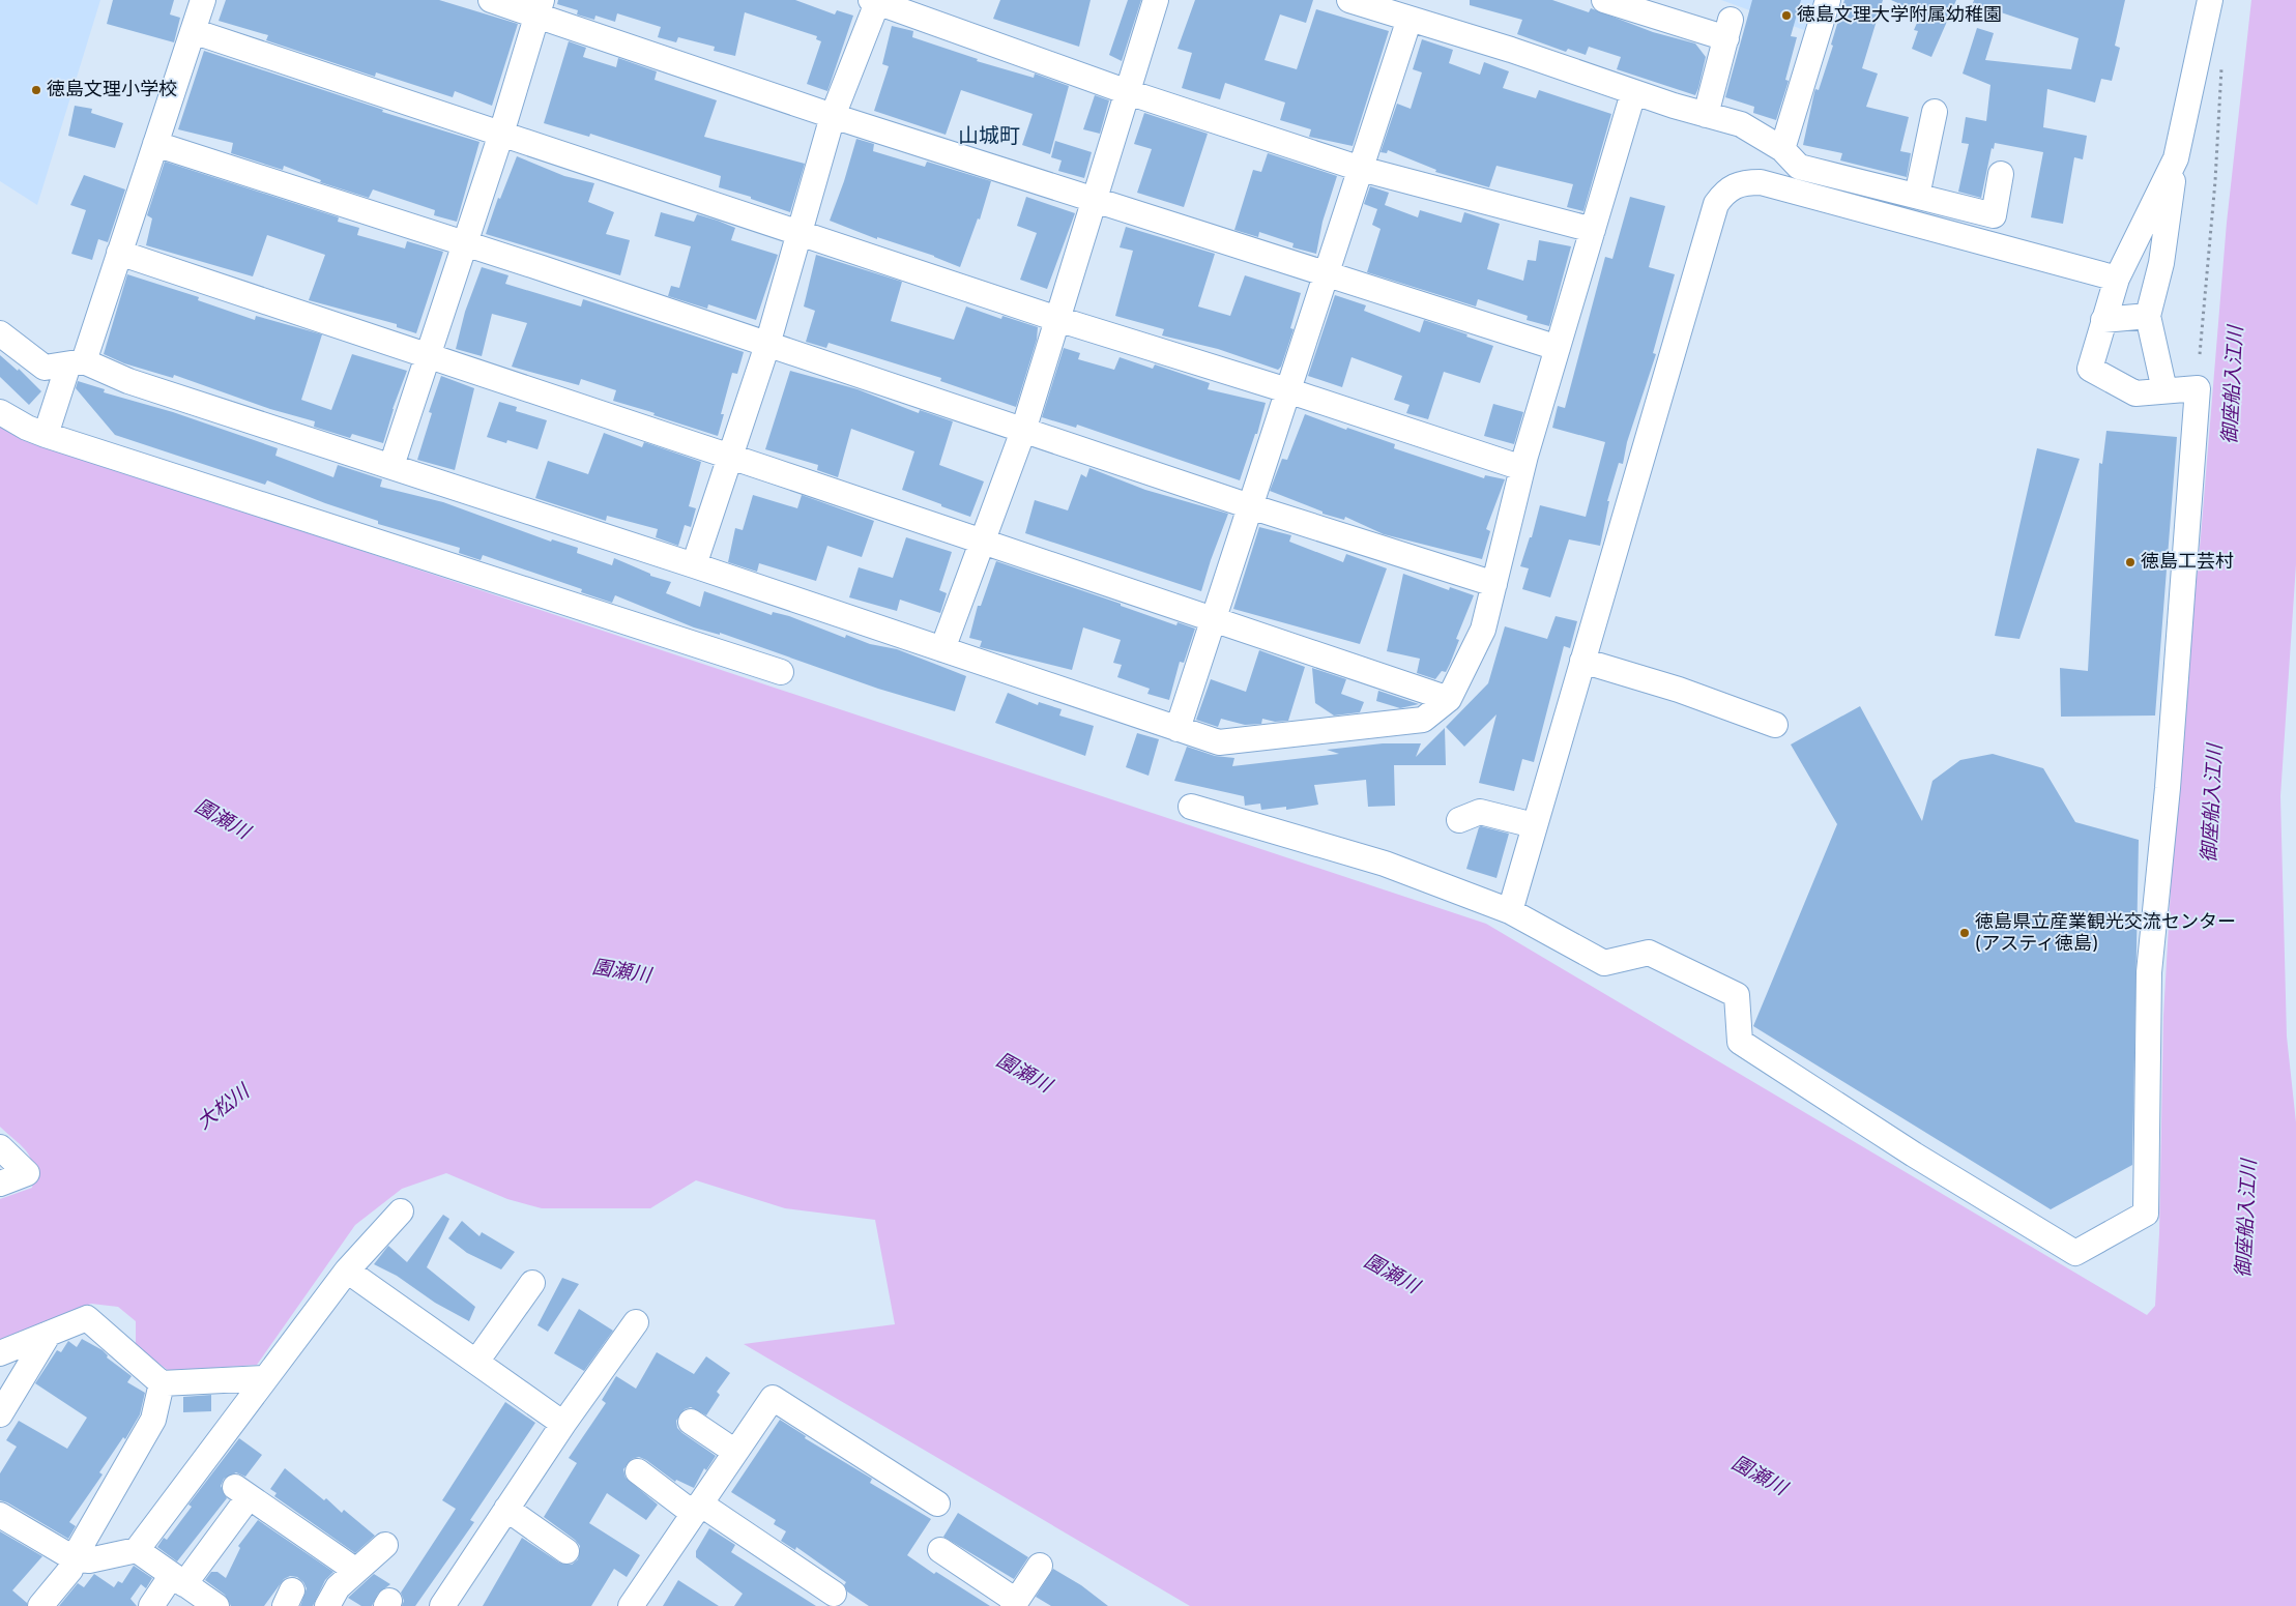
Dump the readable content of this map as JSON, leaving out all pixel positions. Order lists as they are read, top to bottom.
{
  "districts": ["山城町"],
  "water": ["御座船入江川", "園瀬川", "大松川"],
  "places": [
    "徳島文理大学附属幼稚園",
    "徳島文理小学校",
    "徳島工芸村",
    "徳島県立産業観光交流センター (アスティ徳島)"
  ]
}
